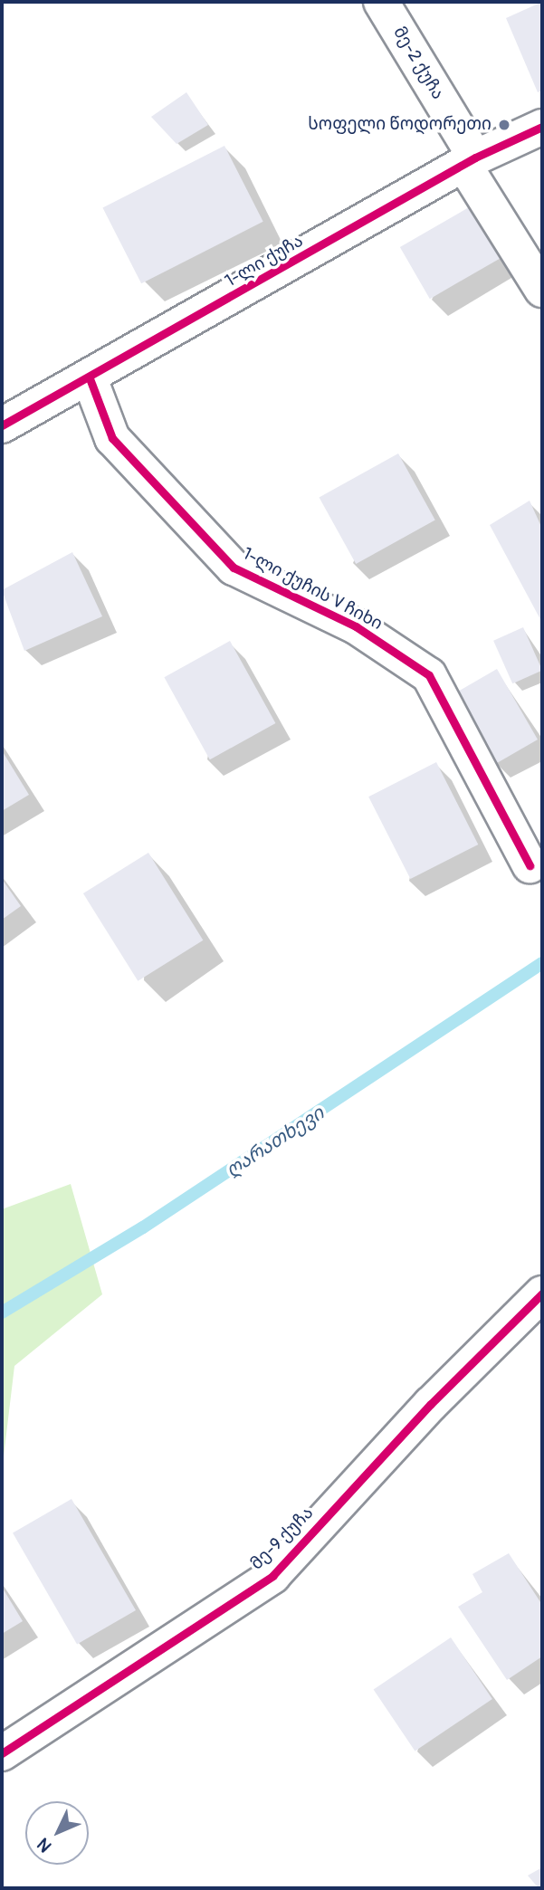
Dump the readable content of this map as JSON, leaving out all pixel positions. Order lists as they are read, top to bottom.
{
  "streets": {
    "street": [
      "მე-2 ქუჩა",
      "1-ლი ქუჩა",
      "1-ლი ქუჩის V ჩიხი",
      "მე-9 ქუჩა"
    ]
  },
  "crossings": [
    ["მე-2 ქუჩა", "1-ლი ქუჩა"],
    ["1-ლი ქუჩა", "1-ლი ქუჩის V ჩიხი"]
  ],
  "water": ["ღარათხევი"],
  "places": ["სოფელი წოდორეთი"],
  "north": "bottom left"
}
